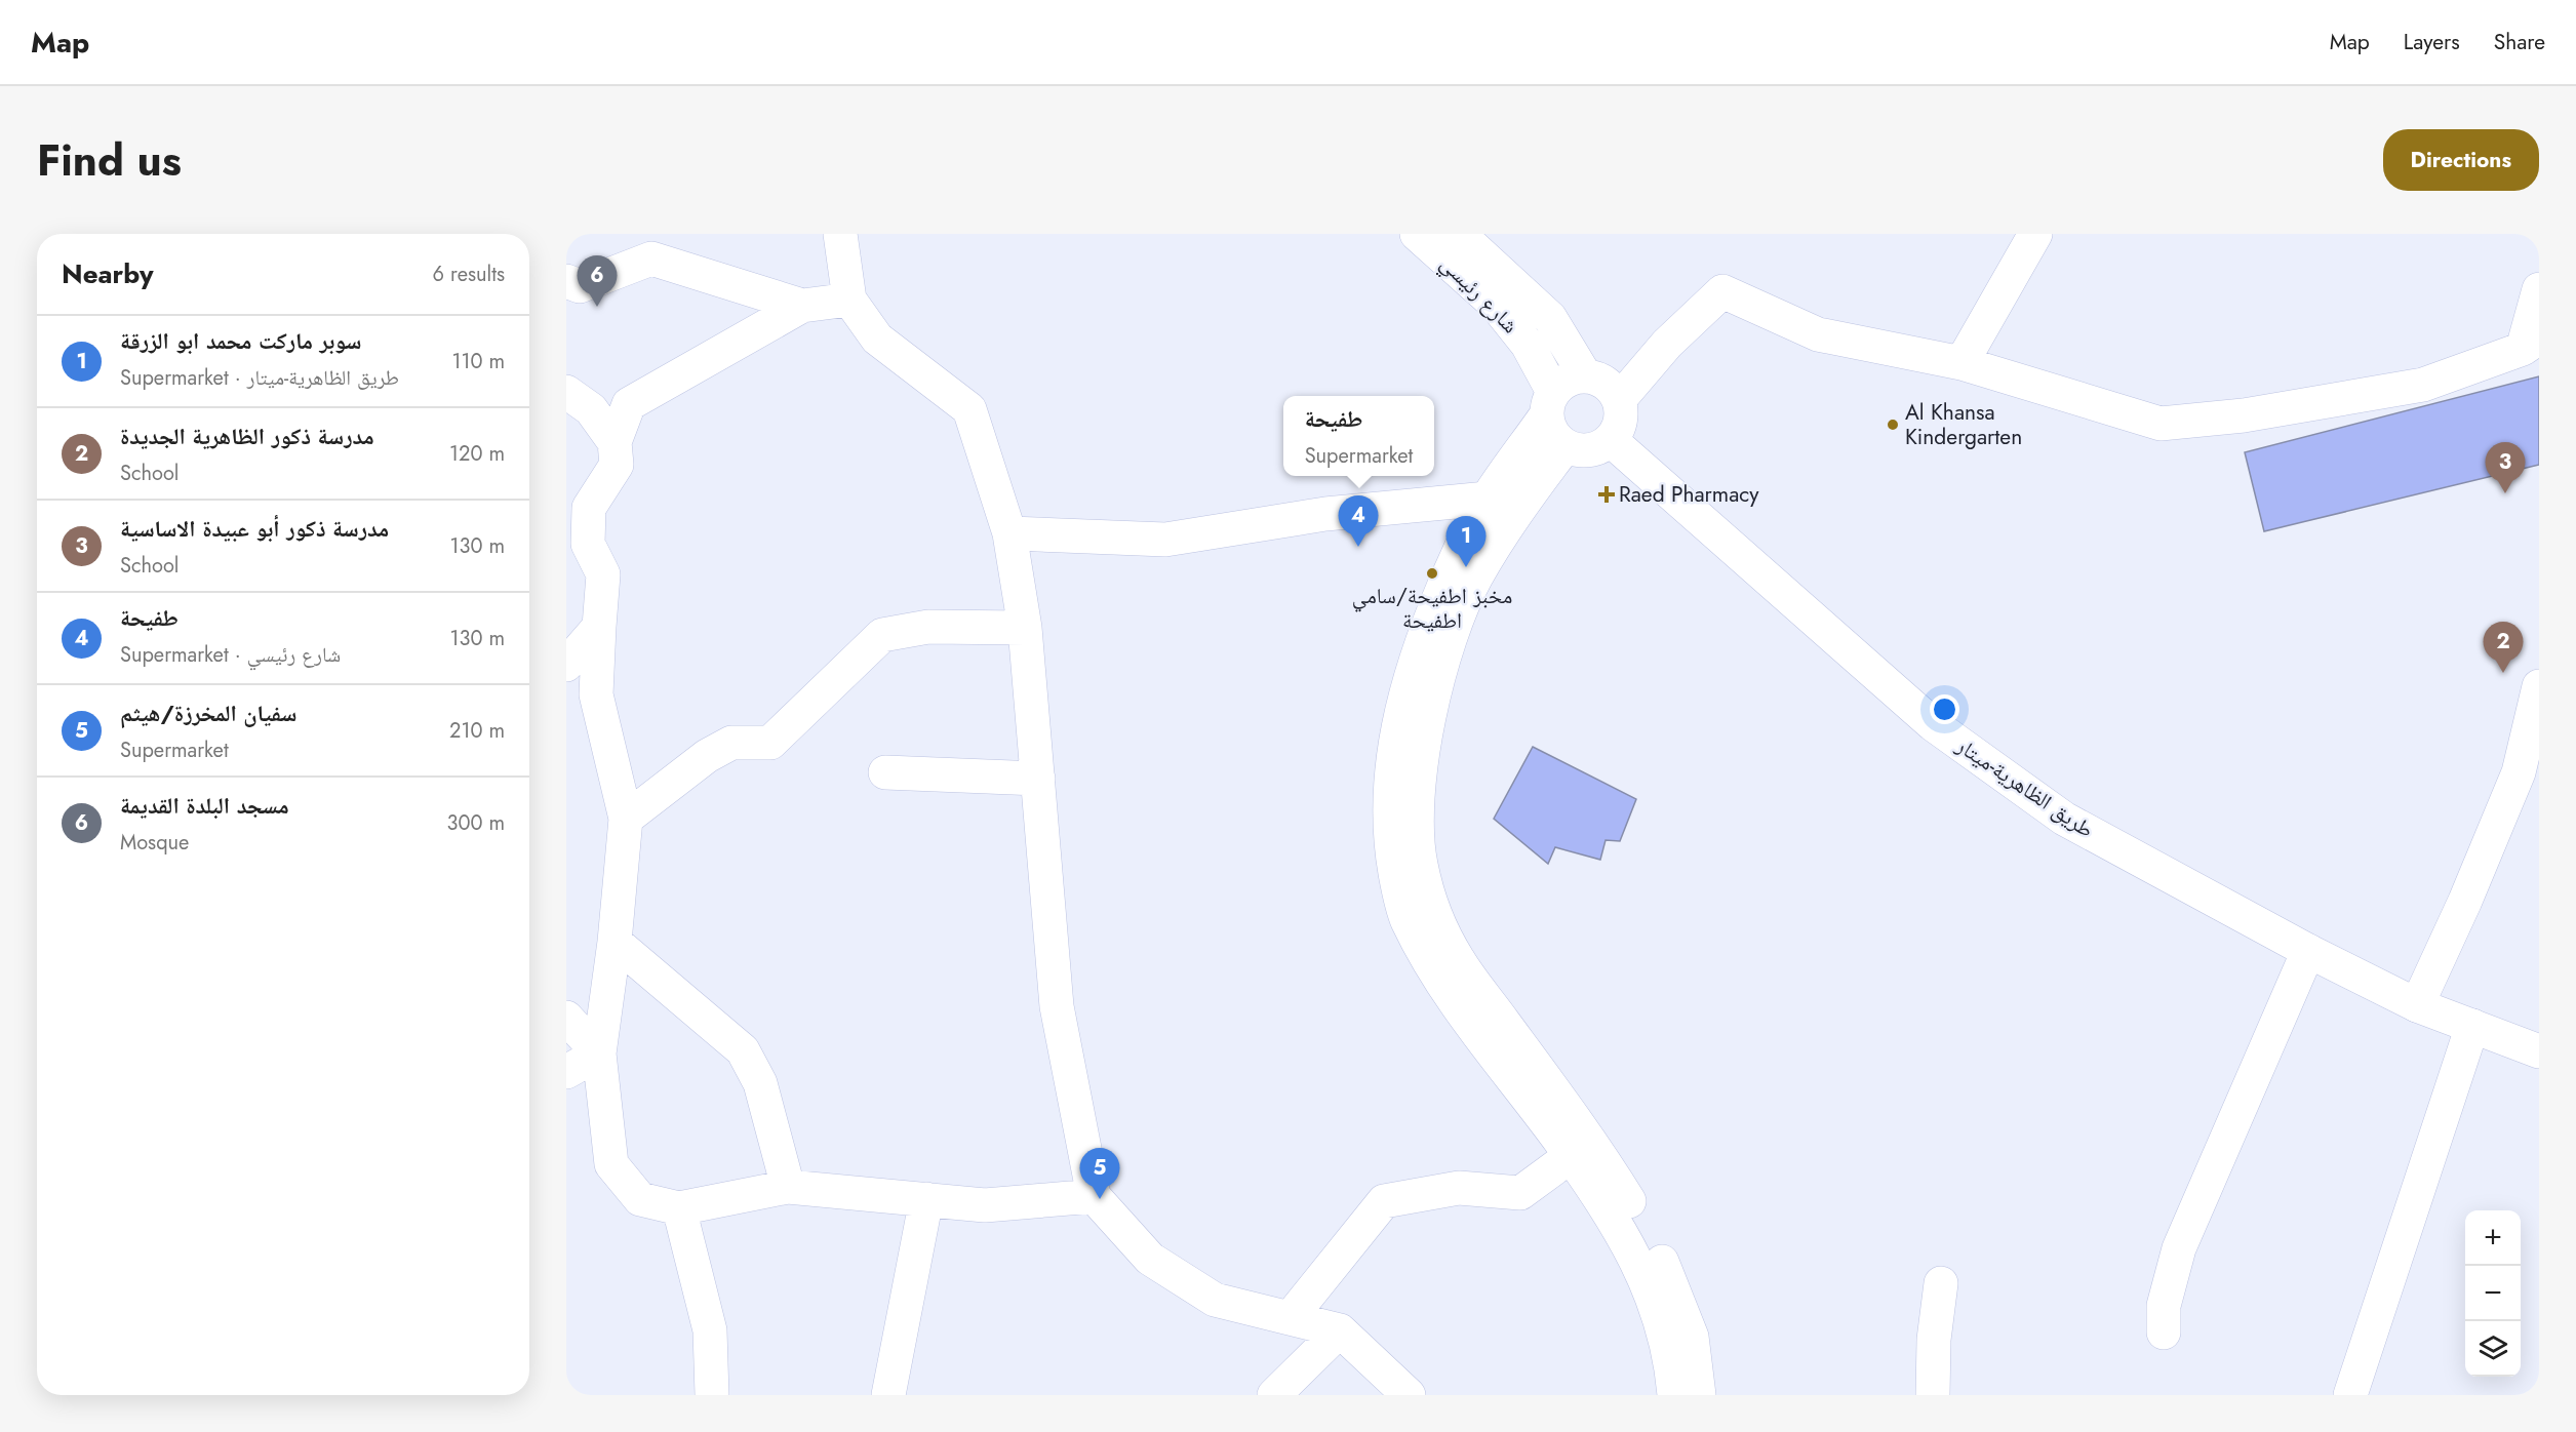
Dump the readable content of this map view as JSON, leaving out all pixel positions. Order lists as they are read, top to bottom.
{
  "streets": {
    "street": ["شارع رئيسي", "طريق الظاهرية-ميتار"]
  },
  "crossings": [
    ["شارع رئيسي", "طريق الظاهرية-ميتار"]
  ],
  "places": {
    "other": ["Al Khansa Kindergarten", "مخبز اطفيحة/سامي اطفيحة"],
    "health": ["Raed Pharmacy"]
  },
  "page": {
    "header": "Map",
    "nav": ["Map", "Layers", "Share"],
    "title": "Find us",
    "buttons": "Directions",
    "heading": ["Nearby", "6 results"],
    "pins": [
      "6",
      "3",
      "4",
      "1",
      "2",
      "5"
    ],
    "list": [
      {
        "mark": "1",
        "name": "سوبر ماركت محمد ابو الزرقة",
        "note": "Supermarket · طريق الظاهرية-ميتار",
        "value": "110 m"
      },
      {
        "mark": "2",
        "name": "مدرسة ذكور الظاهرية الجديدة",
        "note": "School",
        "value": "120 m"
      },
      {
        "mark": "3",
        "name": "مدرسة ذكور أبو عبيدة الاساسية",
        "note": "School",
        "value": "130 m"
      },
      {
        "mark": "4",
        "name": "طفيحة",
        "note": "Supermarket · شارع رئيسي",
        "value": "130 m"
      },
      {
        "mark": "5",
        "name": "سفيان المخرزة/هيثم",
        "note": "Supermarket",
        "value": "210 m"
      },
      {
        "mark": "6",
        "name": "مسجد البلدة القديمة",
        "note": "Mosque",
        "value": "300 m"
      }
    ],
    "popup": ["طفيحة", "Supermarket"],
    "map_buttons": ["+", "−"]
  }
}
